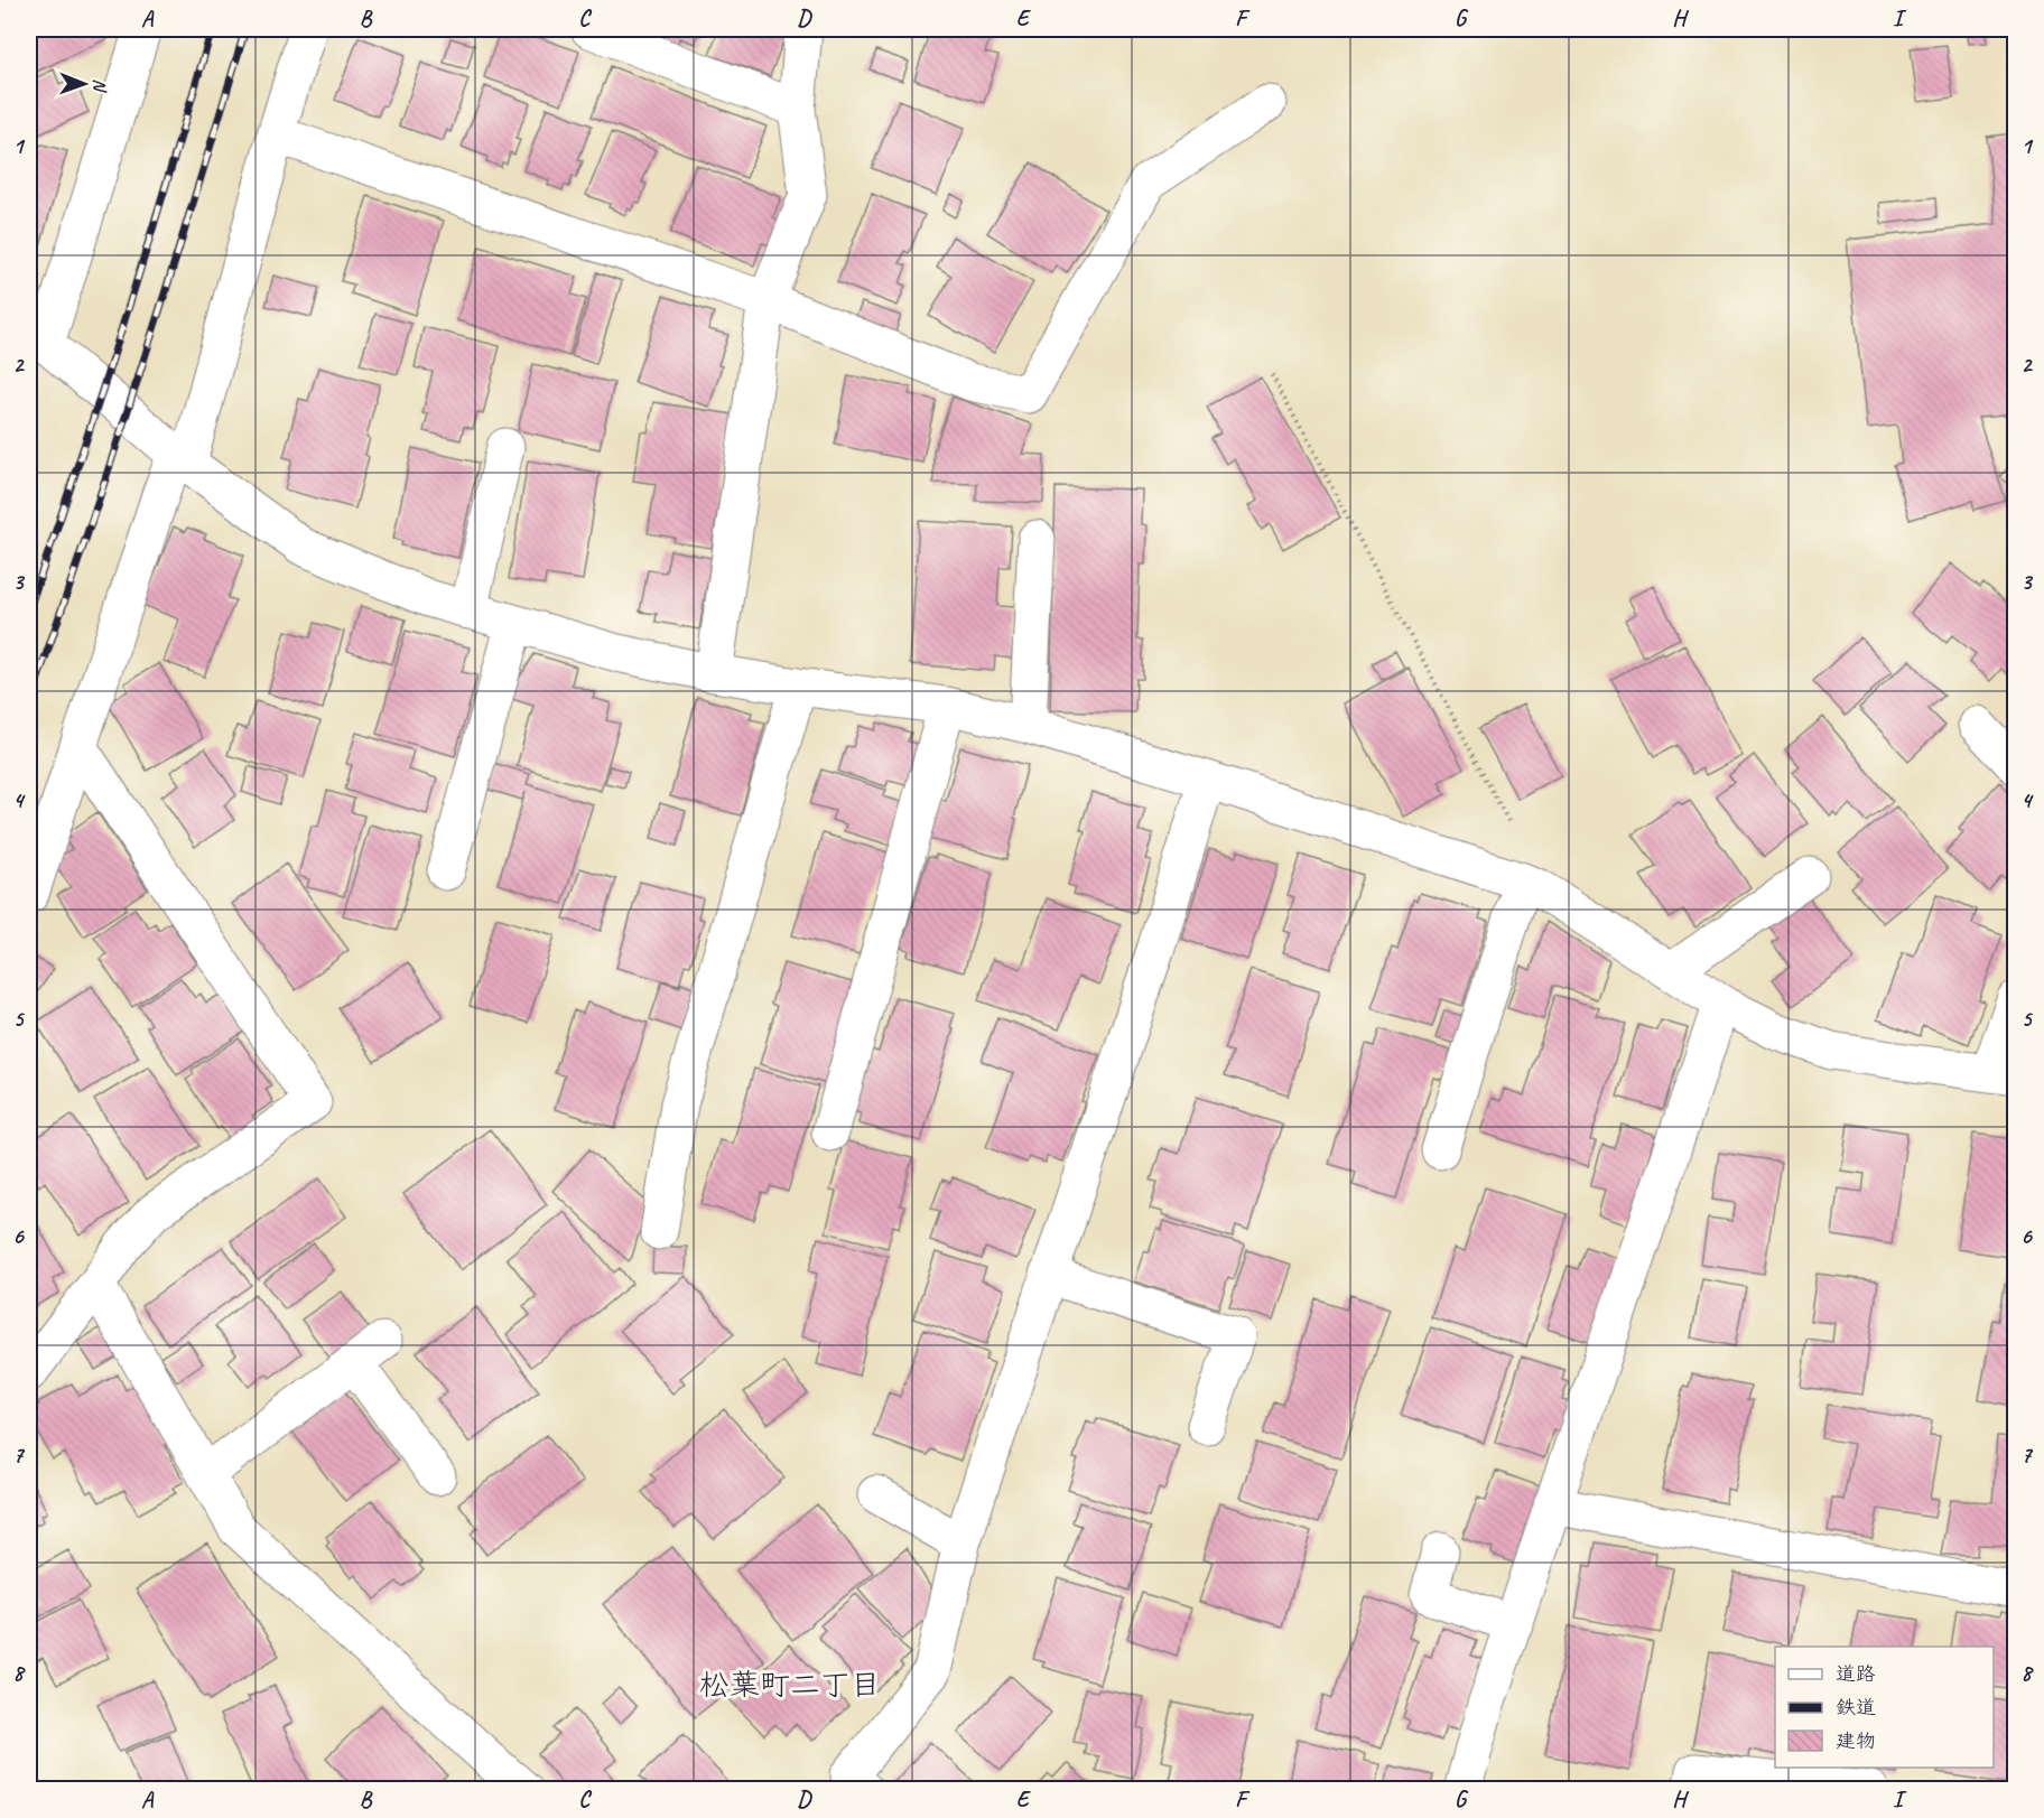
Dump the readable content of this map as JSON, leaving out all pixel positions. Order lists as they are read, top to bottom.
{
  "districts": ["松葉町二丁目"],
  "legend": ["道路", "鉄道", "建物"],
  "north": "right",
  "grid": {
    "columns": [
      "A",
      "B",
      "C",
      "D",
      "E",
      "F",
      "G",
      "H",
      "I"
    ],
    "rows": [
      "1",
      "2",
      "3",
      "4",
      "5",
      "6",
      "7",
      "8"
    ]
  }
}
